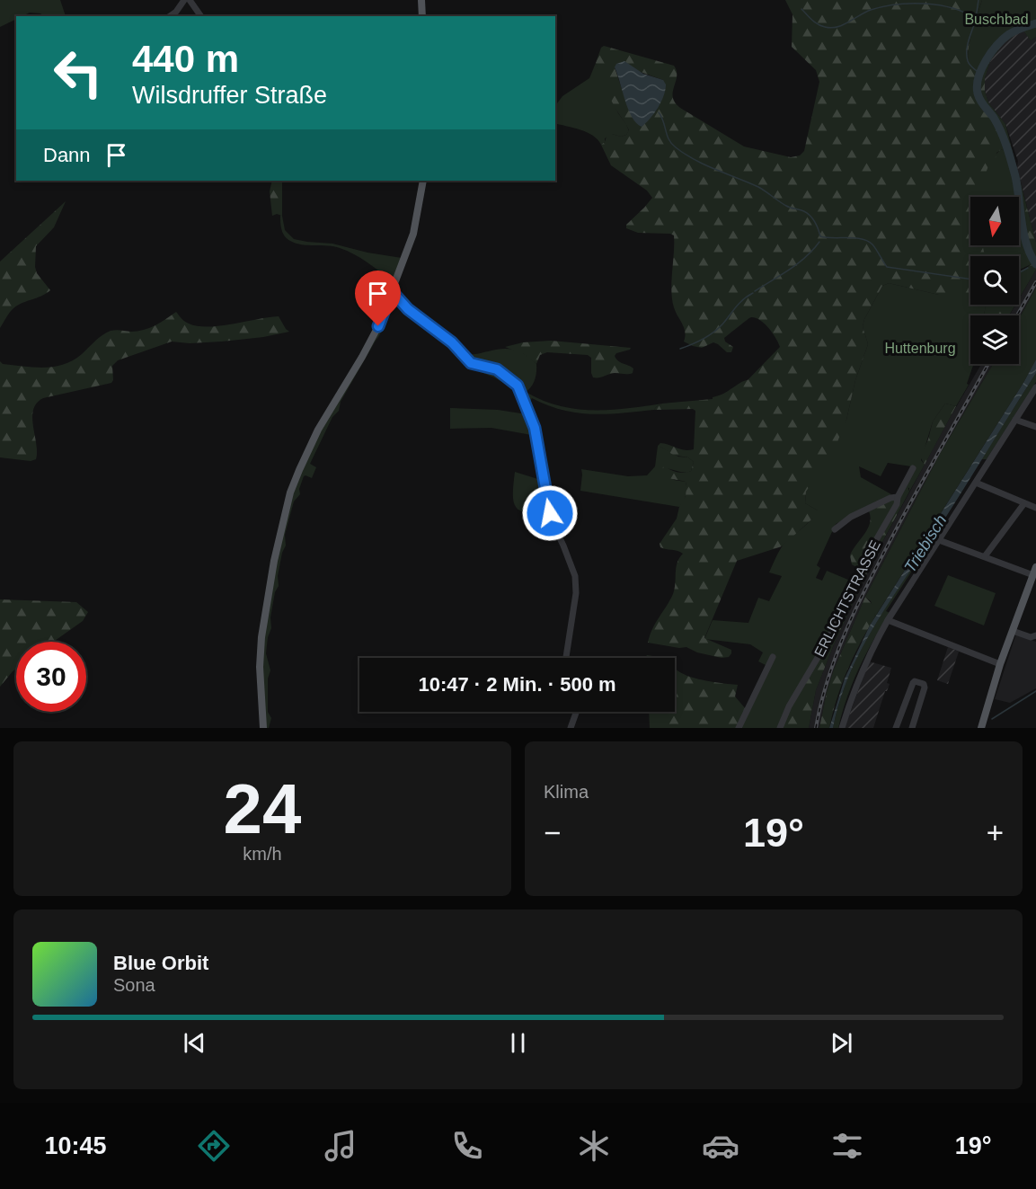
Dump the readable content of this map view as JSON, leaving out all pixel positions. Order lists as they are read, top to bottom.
{
  "streets": {
    "street": ["ERLICHTSTRASSE"]
  },
  "water": ["Triebisch"],
  "parks": ["Buschbad", "Huttenburg"],
  "north": "bottom",
  "page": {
    "turn": ["440 m", "Wilsdruffer Straße"],
    "then": "Dann",
    "limit": "30",
    "trip": "10:47 · 2 Min. · 500 m",
    "tile": [
      ["24", "km/h"],
      "Klima"
    ],
    "heat": ["−", "19°", "+"],
    "song": ["Blue Orbit", "Sona"],
    "tabs": ["10:45", "19°"]
  }
}
